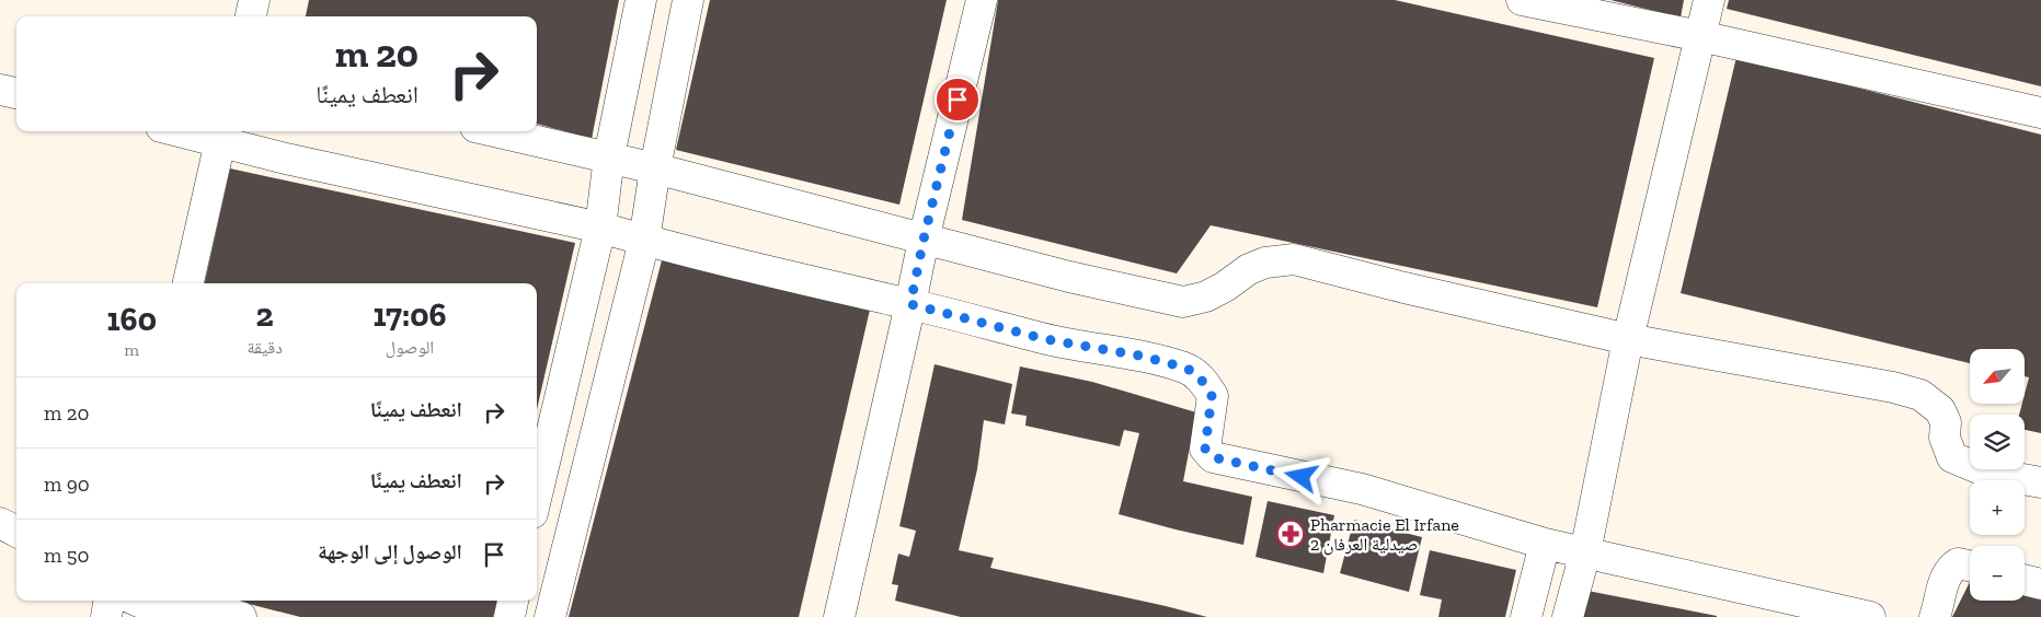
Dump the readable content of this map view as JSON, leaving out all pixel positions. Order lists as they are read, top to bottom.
{
  "places": {
    "pharmacy": ["Pharmacie El Irfane صيدلية العرفان 2"]
  },
  "north": "bottom left",
  "page": {
    "turn": ["20 m", "انعطف يمينًا"],
    "eta": [
      "17:06",
      "الوصول",
      "2",
      "دقيقة",
      "160",
      "m"
    ],
    "map_buttons": ["+", "−"],
    "list": [
      {
        "name": "انعطف يمينًا",
        "value": "20 m"
      },
      {
        "name": "انعطف يمينًا",
        "value": "90 m"
      },
      {
        "name": "الوصول إلى الوجهة",
        "value": "50 m"
      }
    ]
  }
}
